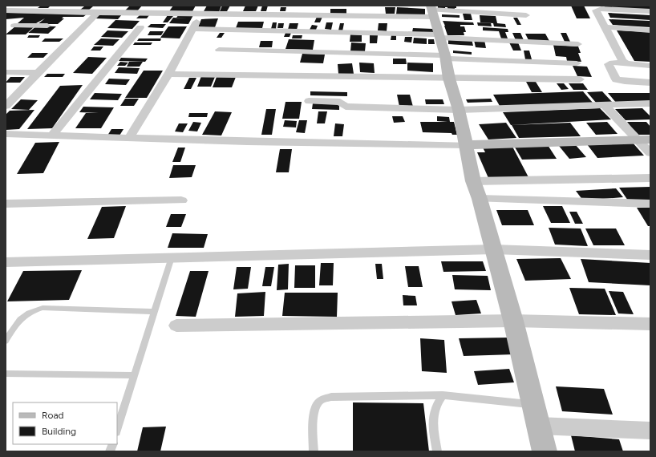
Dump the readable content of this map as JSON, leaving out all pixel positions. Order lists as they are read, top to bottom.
{
  "legend": ["Road", "Building"]
}
